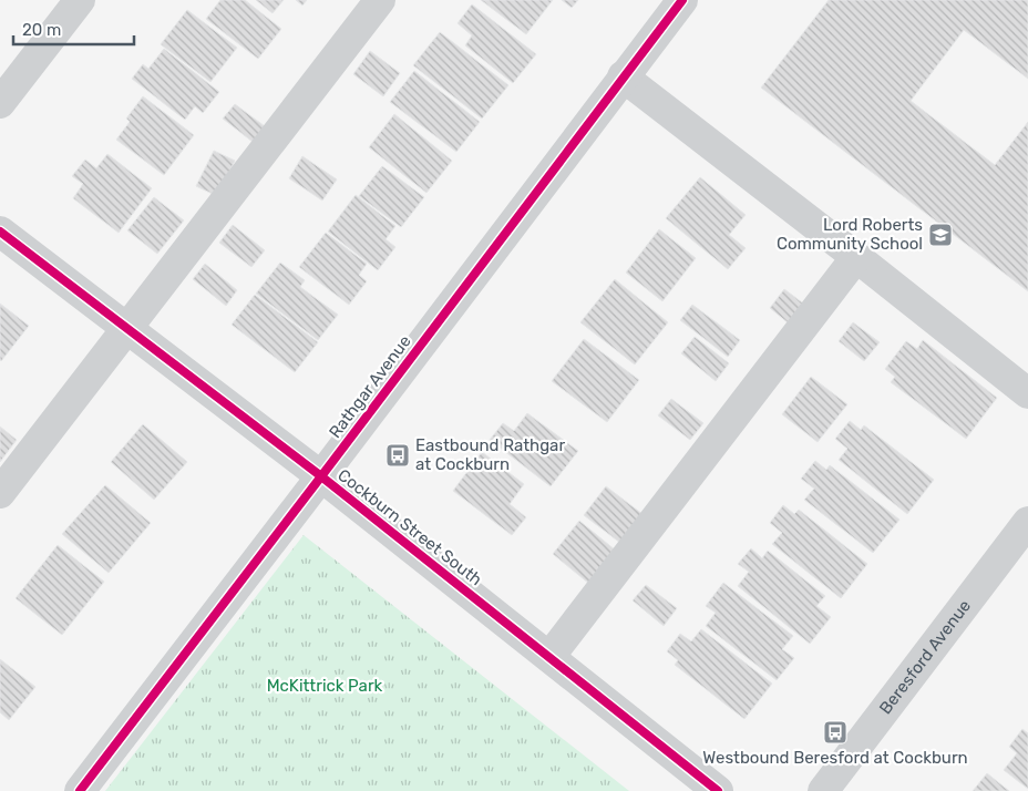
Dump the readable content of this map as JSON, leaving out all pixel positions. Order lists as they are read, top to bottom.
{
  "streets": {
    "street": ["Rathgar Avenue", "Cockburn Street South", "Beresford Avenue"]
  },
  "crossings": [
    ["Rathgar Avenue", "Cockburn Street South"]
  ],
  "parks": ["McKittrick Park"],
  "places": {
    "school or university": ["Lord Roberts Community School"],
    "bus stop": ["Eastbound Rathgar at Cockburn", "Westbound Beresford at Cockburn"]
  },
  "scale_bar": "20 m"
}
